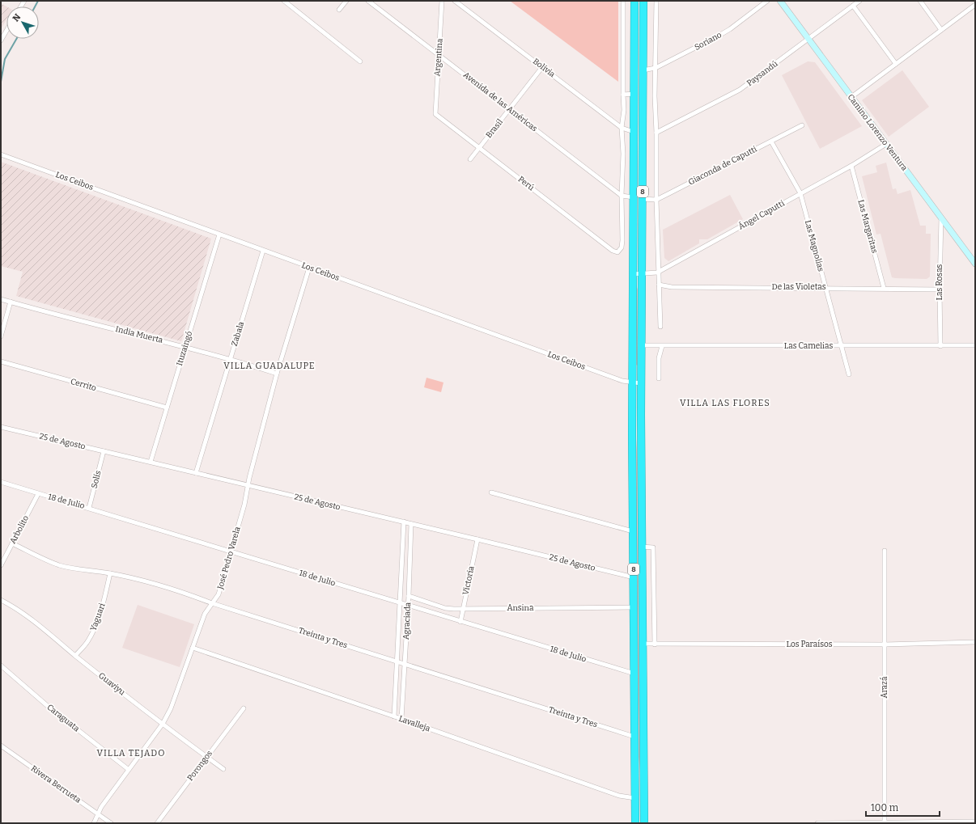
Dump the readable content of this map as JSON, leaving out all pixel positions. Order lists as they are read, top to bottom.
{
  "streets": {
    "highway": ["8"],
    "street": [
      "Soriano",
      "Argentina",
      "Bolivia",
      "Paysandú",
      "Avenida de las Américas",
      "Brasil",
      "Camino Lorenzo Ventura",
      "Giaconda de Caputti",
      "Los Ceibos",
      "Perú",
      "Ángel Caputti",
      "Las Margaritas",
      "Las Magnolias",
      "Las Rosas",
      "De las Violetas",
      "Zabala",
      "India Muerta",
      "Las Camelias",
      "Ituzaingó",
      "Cerrito",
      "25 de Agosto",
      "Solís",
      "18 de Julio",
      "Arbolito",
      "José Pedro Varela",
      "Victoria",
      "Ansina",
      "Yaguari",
      "Agraciada",
      "Treinta y Tres",
      "Los Paraísos",
      "Guaviyu",
      "Arazá",
      "Caraguata",
      "Lavalleja",
      "Porongos",
      "Rivera Berrueta"
    ]
  },
  "crossings": [
    ["Soriano", "8"],
    ["Argentina", "Avenida de las Américas"],
    ["Argentina", "Perú"],
    ["Bolivia", "Brasil"],
    ["Bolivia", "8"],
    ["Paysandú", "Camino Lorenzo Ventura"],
    ["Avenida de las Américas", "Brasil"],
    ["Avenida de las Américas", "Perú"],
    ["Avenida de las Américas", "8"],
    ["Brasil", "Perú"],
    ["Camino Lorenzo Ventura", "Ángel Caputti"],
    ["Camino Lorenzo Ventura", "Las Rosas"],
    ["Giaconda de Caputti", "Las Magnolias"],
    ["Los Ceibos", "8"],
    ["Los Ceibos", "Zabala"],
    ["Los Ceibos", "Ituzaingó"],
    ["Los Ceibos", "José Pedro Varela"],
    ["8", "Ángel Caputti"],
    ["8", "Las Camelias"],
    ["8", "25 de Agosto"],
    ["8", "18 de Julio"],
    ["8", "Ansina"],
    ["8", "Treinta y Tres"],
    ["8", "Los Paraísos"],
    ["8", "Lavalleja"],
    ["Ángel Caputti", "Las Margaritas"],
    ["Ángel Caputti", "Las Magnolias"],
    ["Las Margaritas", "De las Violetas"],
    ["Las Magnolias", "De las Violetas"],
    ["Las Magnolias", "Las Camelias"],
    ["Las Rosas", "De las Violetas"],
    ["Las Rosas", "Las Camelias"],
    ["Zabala", "India Muerta"],
    ["Zabala", "25 de Agosto"],
    ["India Muerta", "Ituzaingó"],
    ["India Muerta", "José Pedro Varela"],
    ["Ituzaingó", "Cerrito"],
    ["Ituzaingó", "25 de Agosto"],
    ["25 de Agosto", "Solís"],
    ["25 de Agosto", "José Pedro Varela"],
    ["25 de Agosto", "Victoria"],
    ["25 de Agosto", "Agraciada"],
    ["Solís", "18 de Julio"],
    ["18 de Julio", "Arbolito"],
    ["18 de Julio", "José Pedro Varela"],
    ["18 de Julio", "Victoria"],
    ["18 de Julio", "Agraciada"],
    ["Arbolito", "Treinta y Tres"],
    ["José Pedro Varela", "Treinta y Tres"],
    ["José Pedro Varela", "Guaviyu"],
    ["José Pedro Varela", "Caraguata"],
    ["José Pedro Varela", "Lavalleja"],
    ["José Pedro Varela", "Rivera Berrueta"],
    ["Victoria", "Ansina"],
    ["Ansina", "Agraciada"],
    ["Yaguari", "Treinta y Tres"],
    ["Yaguari", "Guaviyu"],
    ["Agraciada", "Treinta y Tres"],
    ["Agraciada", "Lavalleja"],
    ["Los Paraísos", "Arazá"],
    ["Guaviyu", "Porongos"]
  ],
  "districts": ["VILLA GUADALUPE", "VILLA LAS FLORES", "VILLA TEJADO"],
  "scale_bar": "100 m",
  "north": "top left"
}
